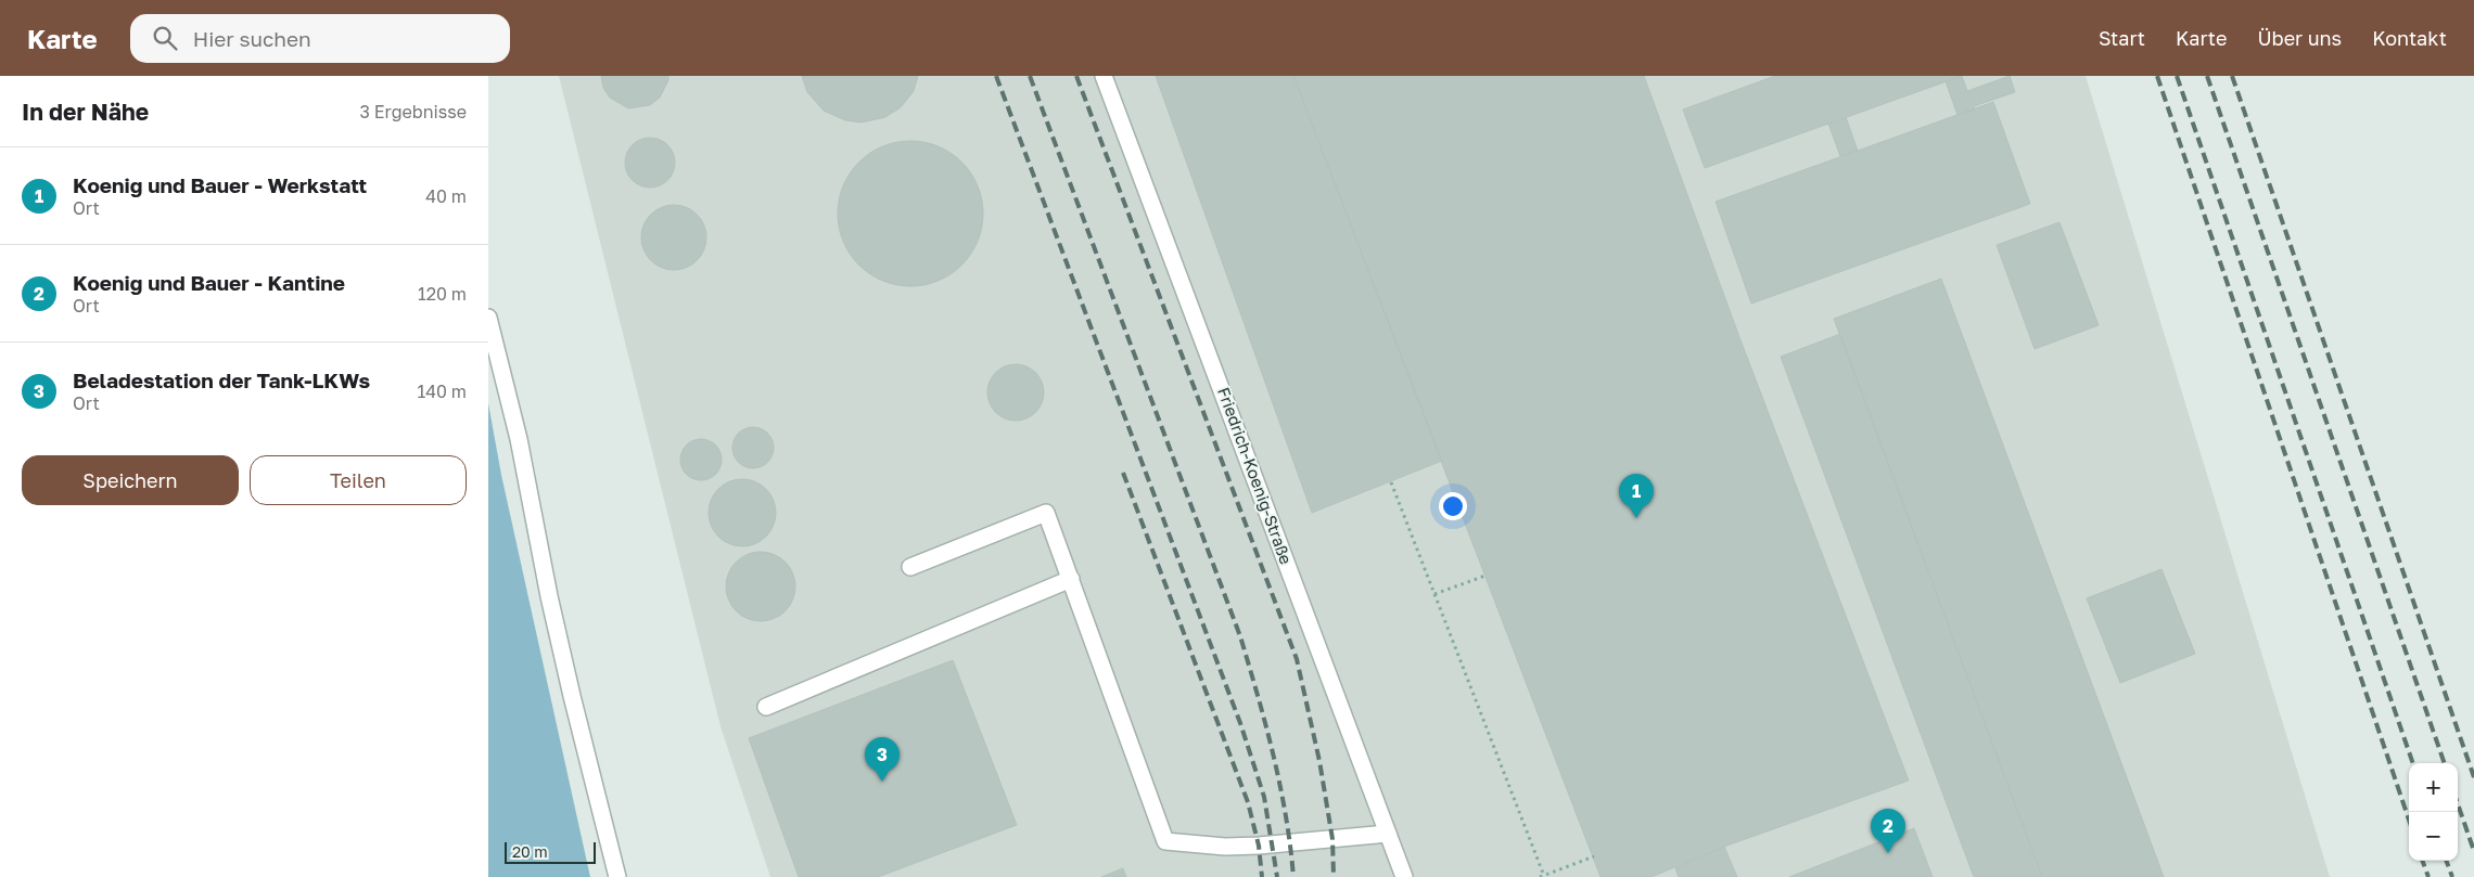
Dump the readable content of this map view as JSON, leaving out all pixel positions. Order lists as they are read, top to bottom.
{
  "streets": {
    "street": ["Friedrich-Koenig-Straße"]
  },
  "scale_bar": "20 m",
  "page": {
    "header": "Karte",
    "search": "Hier suchen",
    "nav": [
      "Start",
      "Karte",
      "Über uns",
      "Kontakt"
    ],
    "heading": ["In der Nähe", "3 Ergebnisse"],
    "list": [
      {
        "mark": "1",
        "name": "Koenig und Bauer - Werkstatt",
        "note": "Ort",
        "value": "40 m"
      },
      {
        "mark": "2",
        "name": "Koenig und Bauer - Kantine",
        "note": "Ort",
        "value": "120 m"
      },
      {
        "mark": "3",
        "name": "Beladestation der Tank-LKWs",
        "note": "Ort",
        "value": "140 m"
      }
    ],
    "buttons": ["Speichern", "Teilen"],
    "pins": ["1", "3", "2"],
    "map_buttons": ["+", "−"],
    "scale": "20 m"
  }
}
